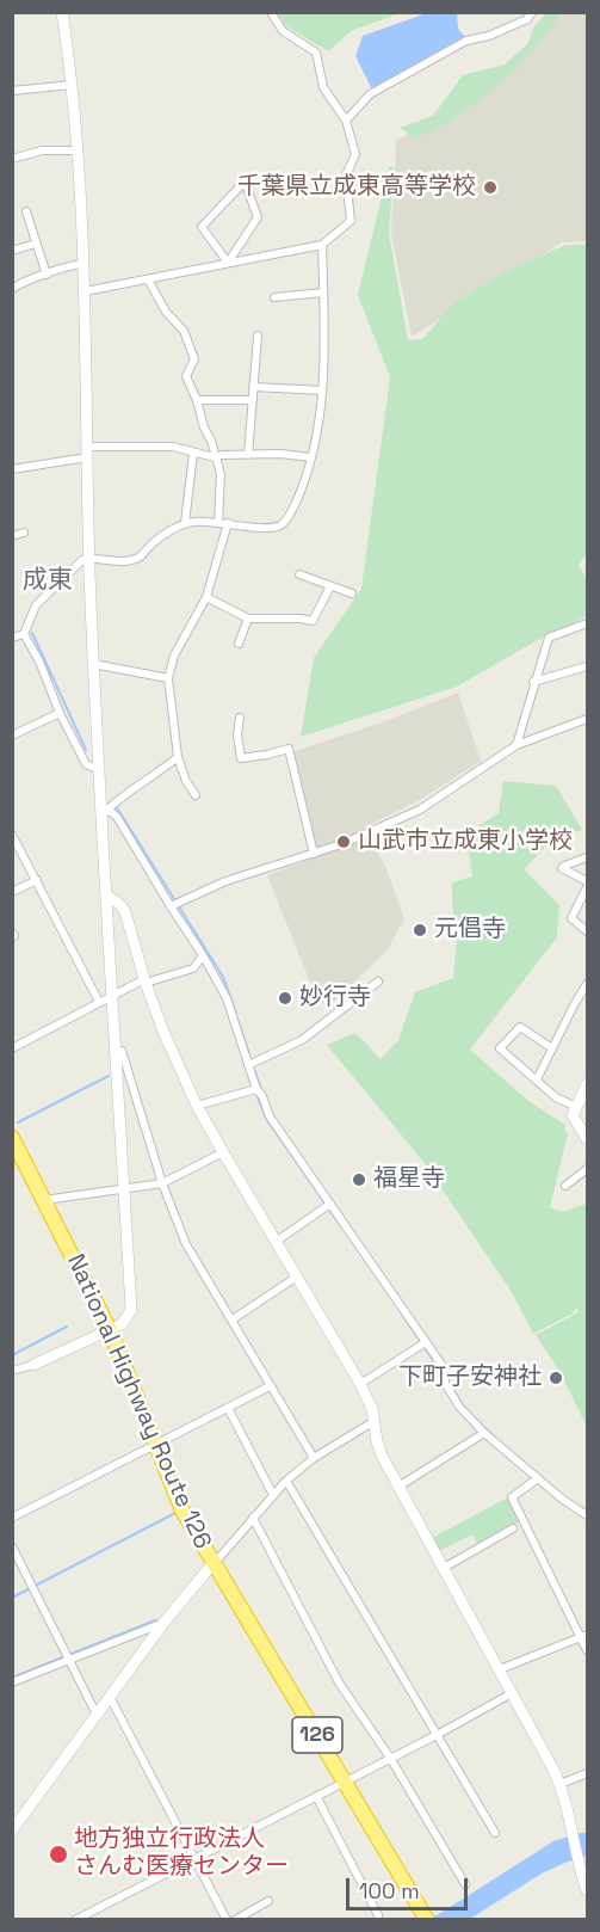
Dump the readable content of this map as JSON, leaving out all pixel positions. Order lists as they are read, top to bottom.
{
  "streets": {
    "highway": ["National Highway Route 126", "126"]
  },
  "districts": ["成東"],
  "places": [
    "千葉県立成東高等学校",
    "山武市立成東小学校",
    "元倡寺",
    "妙行寺",
    "福星寺",
    "下町子安神社",
    "地方独立行政法人 さんむ医療センター"
  ],
  "scale_bar": "100 m"
}
